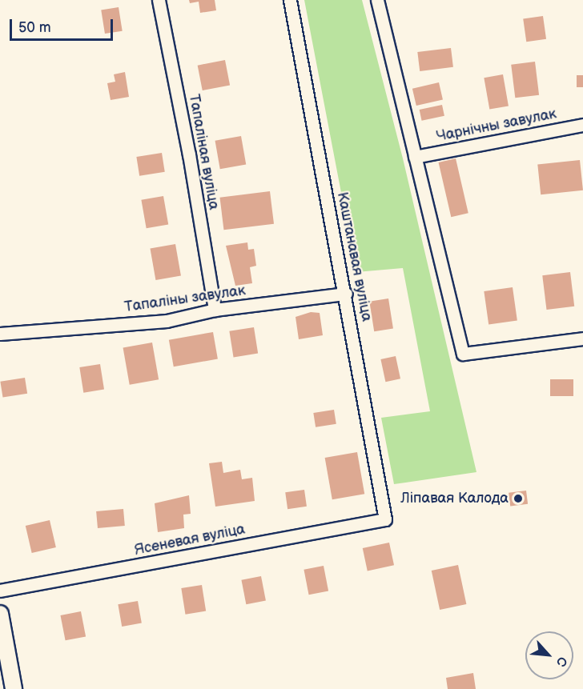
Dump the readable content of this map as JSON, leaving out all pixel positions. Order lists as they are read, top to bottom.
{
  "streets": {
    "street": [
      "Чарнічны завулак",
      "Тапаліная вуліца",
      "Каштанавая вуліца",
      "Тапаліны завулак",
      "Ясеневая вуліца"
    ]
  },
  "crossings": [
    ["Тапаліная вуліца", "Тапаліны завулак"],
    ["Каштанавая вуліца", "Тапаліны завулак"],
    ["Каштанавая вуліца", "Ясеневая вуліца"]
  ],
  "places": ["Ліпавая Калода"],
  "scale_bar": "50 m",
  "north": "bottom right"
}
